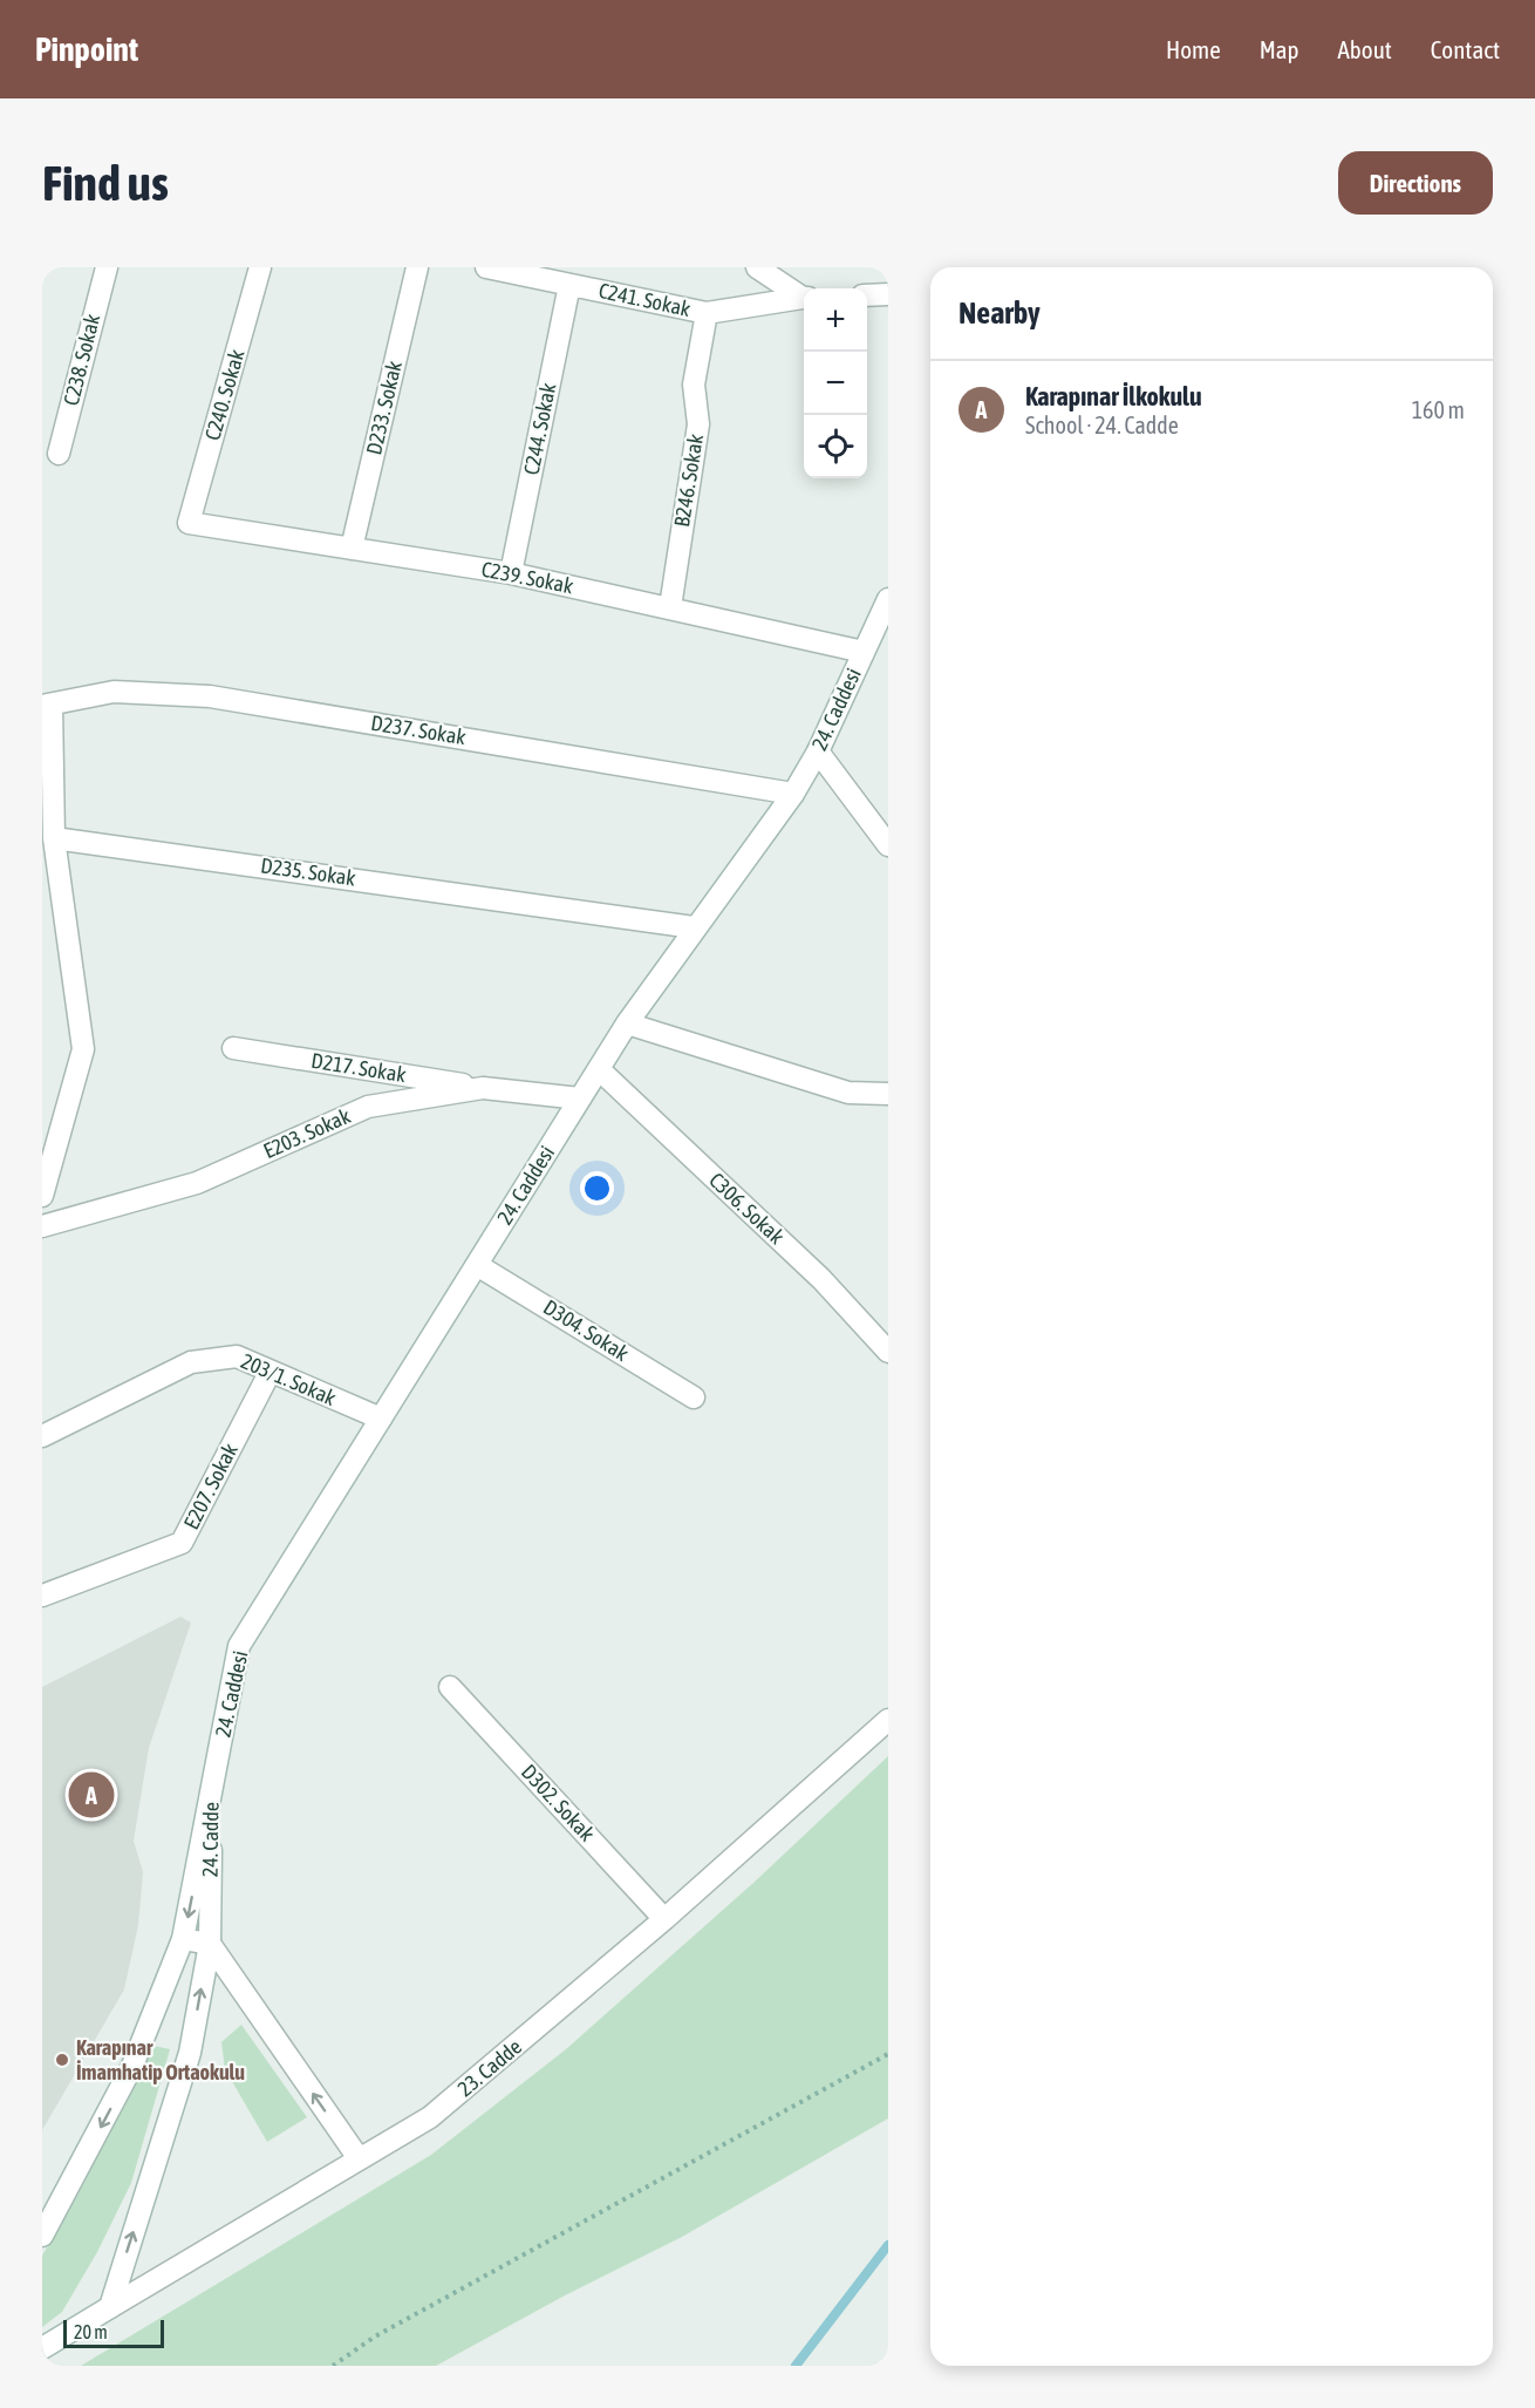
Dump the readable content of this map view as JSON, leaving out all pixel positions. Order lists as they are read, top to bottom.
{
  "streets": {
    "street": [
      "C241. Sokak",
      "C238. Sokak",
      "C240. Sokak",
      "D233. Sokak",
      "C244. Sokak",
      "B246. Sokak",
      "C239. Sokak",
      "24. Caddesi",
      "D237. Sokak",
      "D235. Sokak",
      "D217. Sokak",
      "E203. Sokak",
      "C306. Sokak",
      "D304. Sokak",
      "203/1. Sokak",
      "E207. Sokak",
      "D302. Sokak",
      "24. Cadde",
      "23. Cadde"
    ]
  },
  "crossings": [
    ["C241. Sokak", "C244. Sokak"],
    ["C241. Sokak", "B246. Sokak"],
    ["C240. Sokak", "C239. Sokak"],
    ["D233. Sokak", "C239. Sokak"],
    ["C244. Sokak", "C239. Sokak"],
    ["B246. Sokak", "C239. Sokak"],
    ["C239. Sokak", "24. Caddesi"],
    ["24. Caddesi", "D237. Sokak"],
    ["24. Caddesi", "D235. Sokak"],
    ["24. Caddesi", "E203. Sokak"],
    ["24. Caddesi", "C306. Sokak"],
    ["24. Caddesi", "D304. Sokak"],
    ["24. Caddesi", "203/1. Sokak"],
    ["24. Caddesi", "24. Cadde"],
    ["D217. Sokak", "E203. Sokak"],
    ["203/1. Sokak", "E207. Sokak"],
    ["D302. Sokak", "23. Cadde"],
    ["24. Cadde", "23. Cadde"]
  ],
  "places": ["Karapınar İmamhatip Ortaokulu"],
  "scale_bar": "20 m",
  "page": {
    "header": "Pinpoint",
    "nav": [
      "Home",
      "Map",
      "About",
      "Contact"
    ],
    "buttons": "Directions",
    "title": "Find us",
    "heading": "Nearby",
    "map_buttons": ["+", "−"],
    "list": [
      {
        "mark": "A",
        "name": "Karapınar İlkokulu",
        "note": "School · 24. Cadde",
        "value": "160 m"
      }
    ],
    "pins": "A",
    "scale": "20 m"
  }
}
